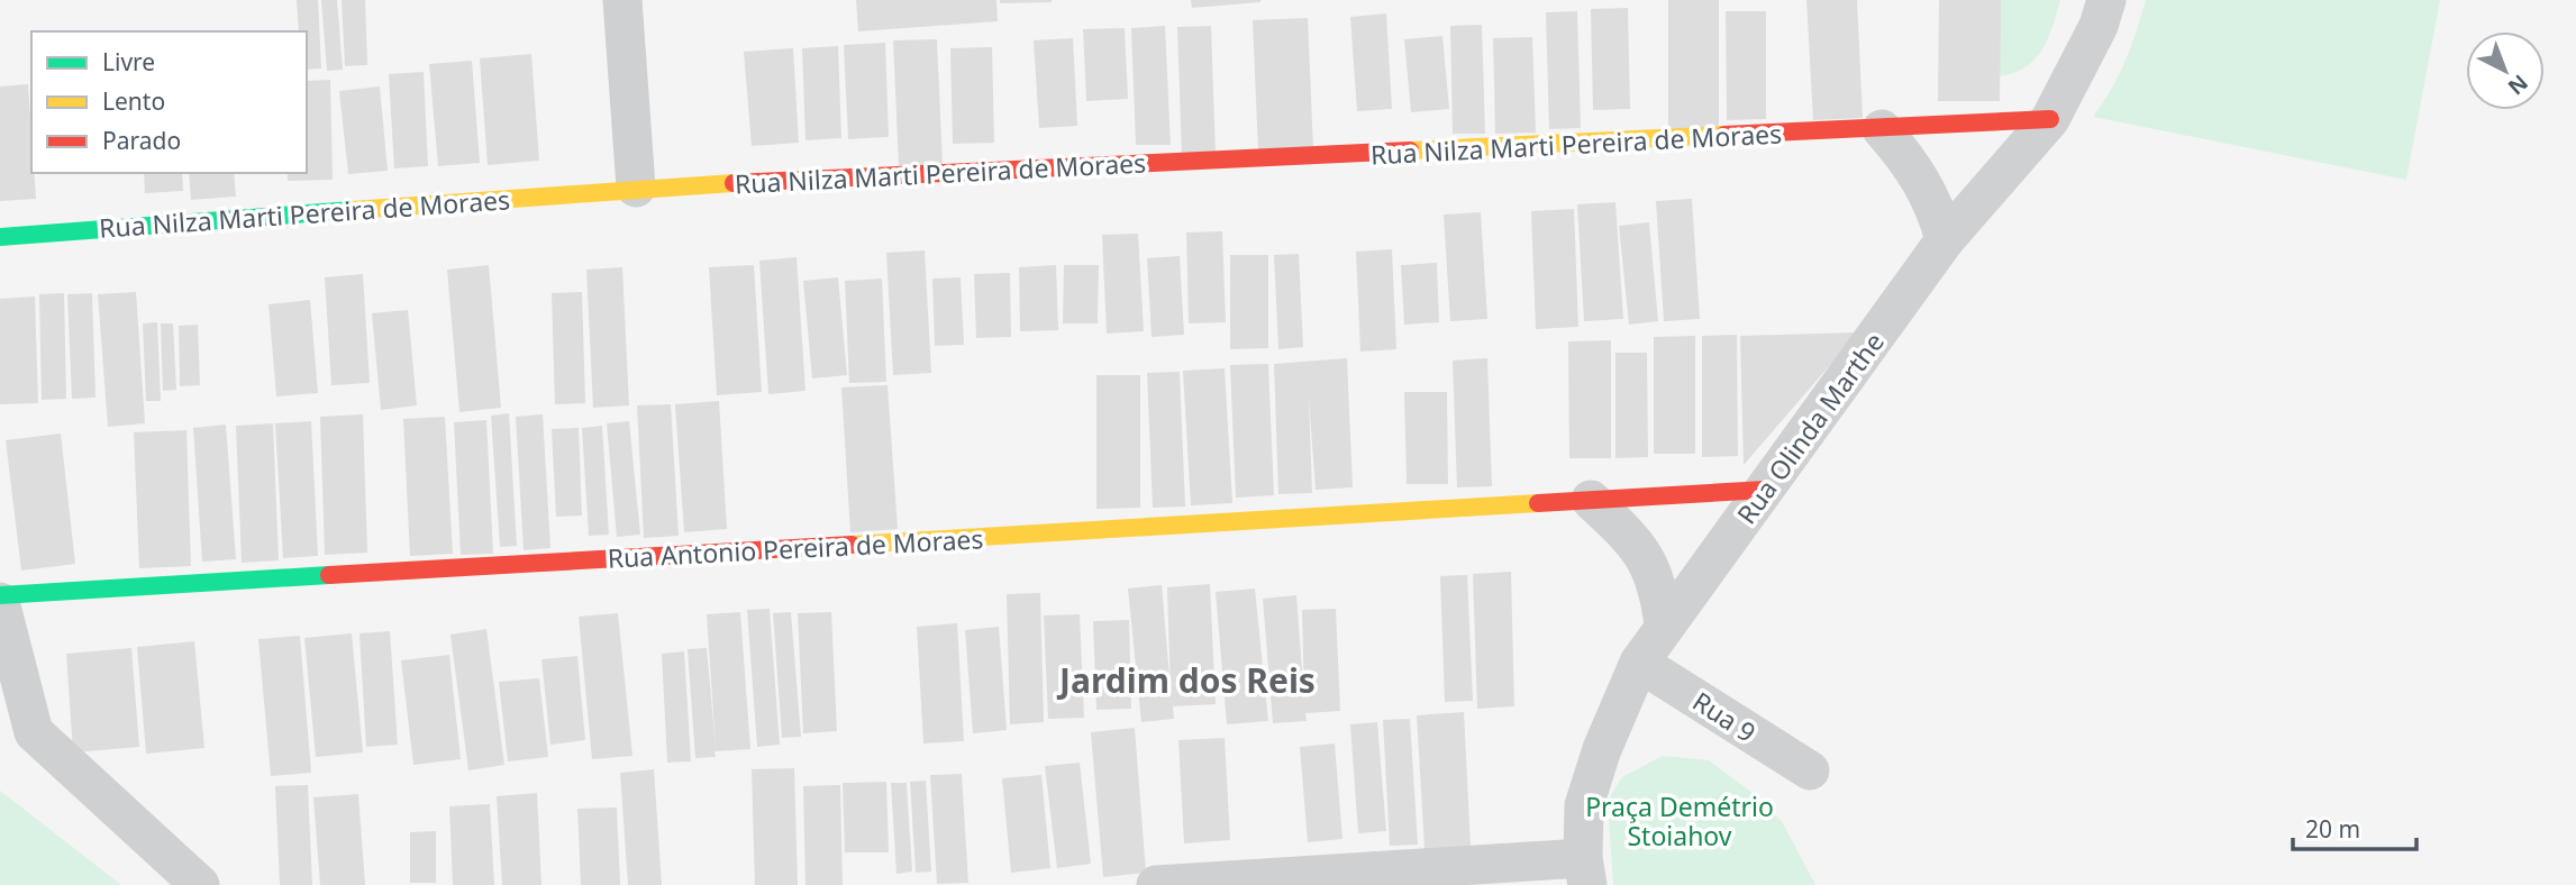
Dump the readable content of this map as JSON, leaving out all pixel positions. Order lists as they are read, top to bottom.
{
  "streets": {
    "street": [
      "Rua Nilza Marti Pereira de Moraes",
      "Rua Olinda Marthe",
      "Rua Antonio Pereira de Moraes",
      "Rua 9"
    ]
  },
  "crossings": [
    ["Rua Nilza Marti Pereira de Moraes", "Rua Olinda Marthe"],
    ["Rua Olinda Marthe", "Rua Antonio Pereira de Moraes"],
    ["Rua Olinda Marthe", "Rua 9"]
  ],
  "districts": ["Jardim dos Reis"],
  "parks": ["Praça Demétrio Stoiahov"],
  "legend": ["Livre", "Lento", "Parado"],
  "scale_bar": "20 m",
  "north": "bottom right"
}
